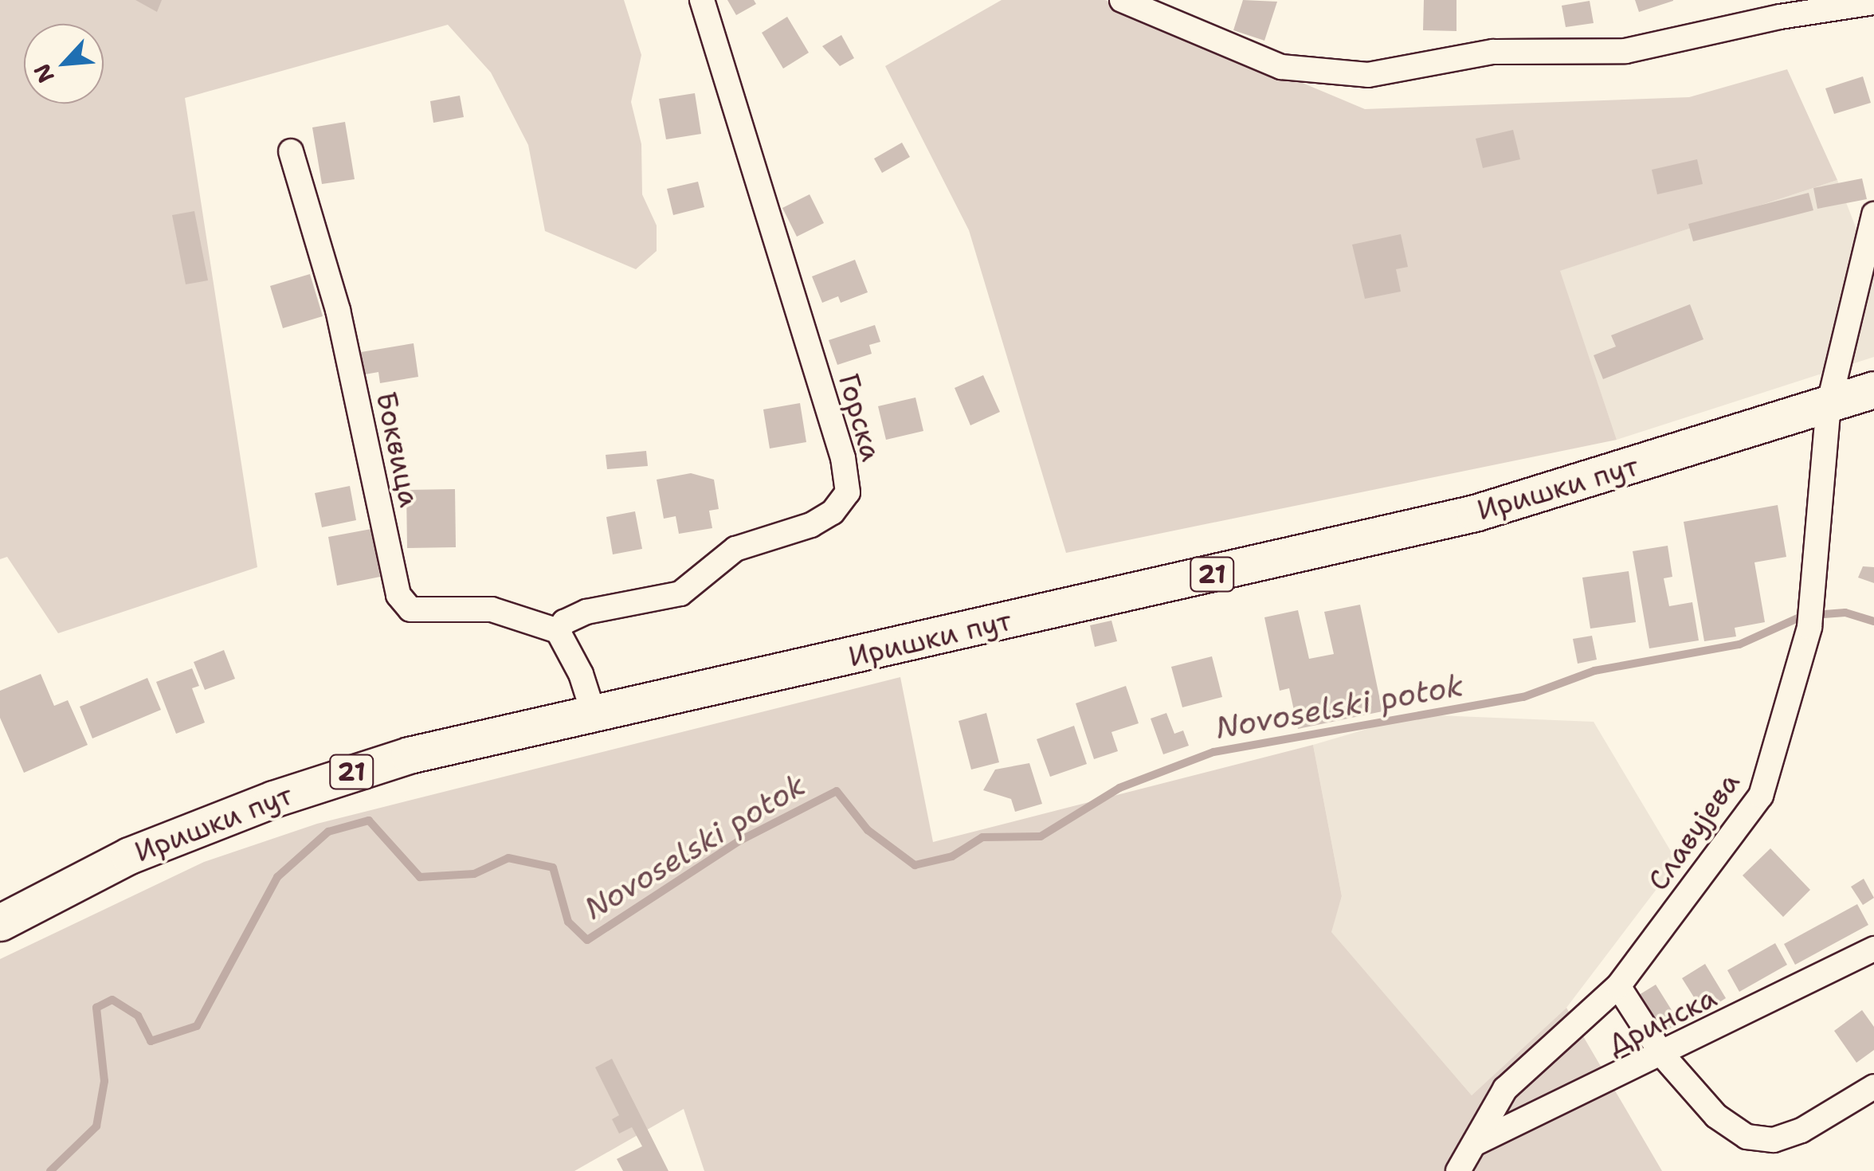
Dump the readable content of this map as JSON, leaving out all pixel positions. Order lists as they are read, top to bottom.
{
  "streets": {
    "main road": ["Иришки пут", "21"],
    "street": [
      "Горска",
      "Боквица",
      "Славујева",
      "Дринска"
    ]
  },
  "crossings": [
    ["Горска", "Боквица"],
    ["Иришки пут", "Славујева"],
    ["Славујева", "Дринска"]
  ],
  "water": ["Novoselski potok"],
  "north": "bottom left"
}
